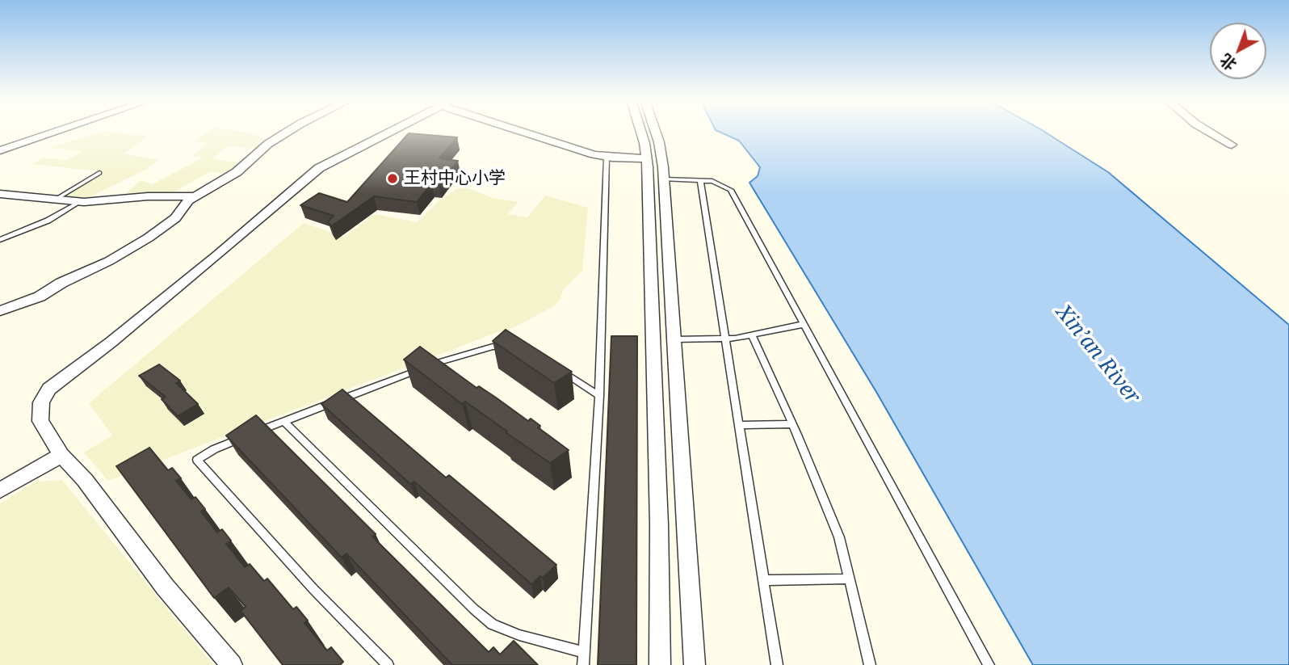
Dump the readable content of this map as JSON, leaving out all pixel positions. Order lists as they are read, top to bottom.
{
  "water": ["Xin’an River"],
  "places": ["王村中心小学"],
  "north": "bottom left"
}
